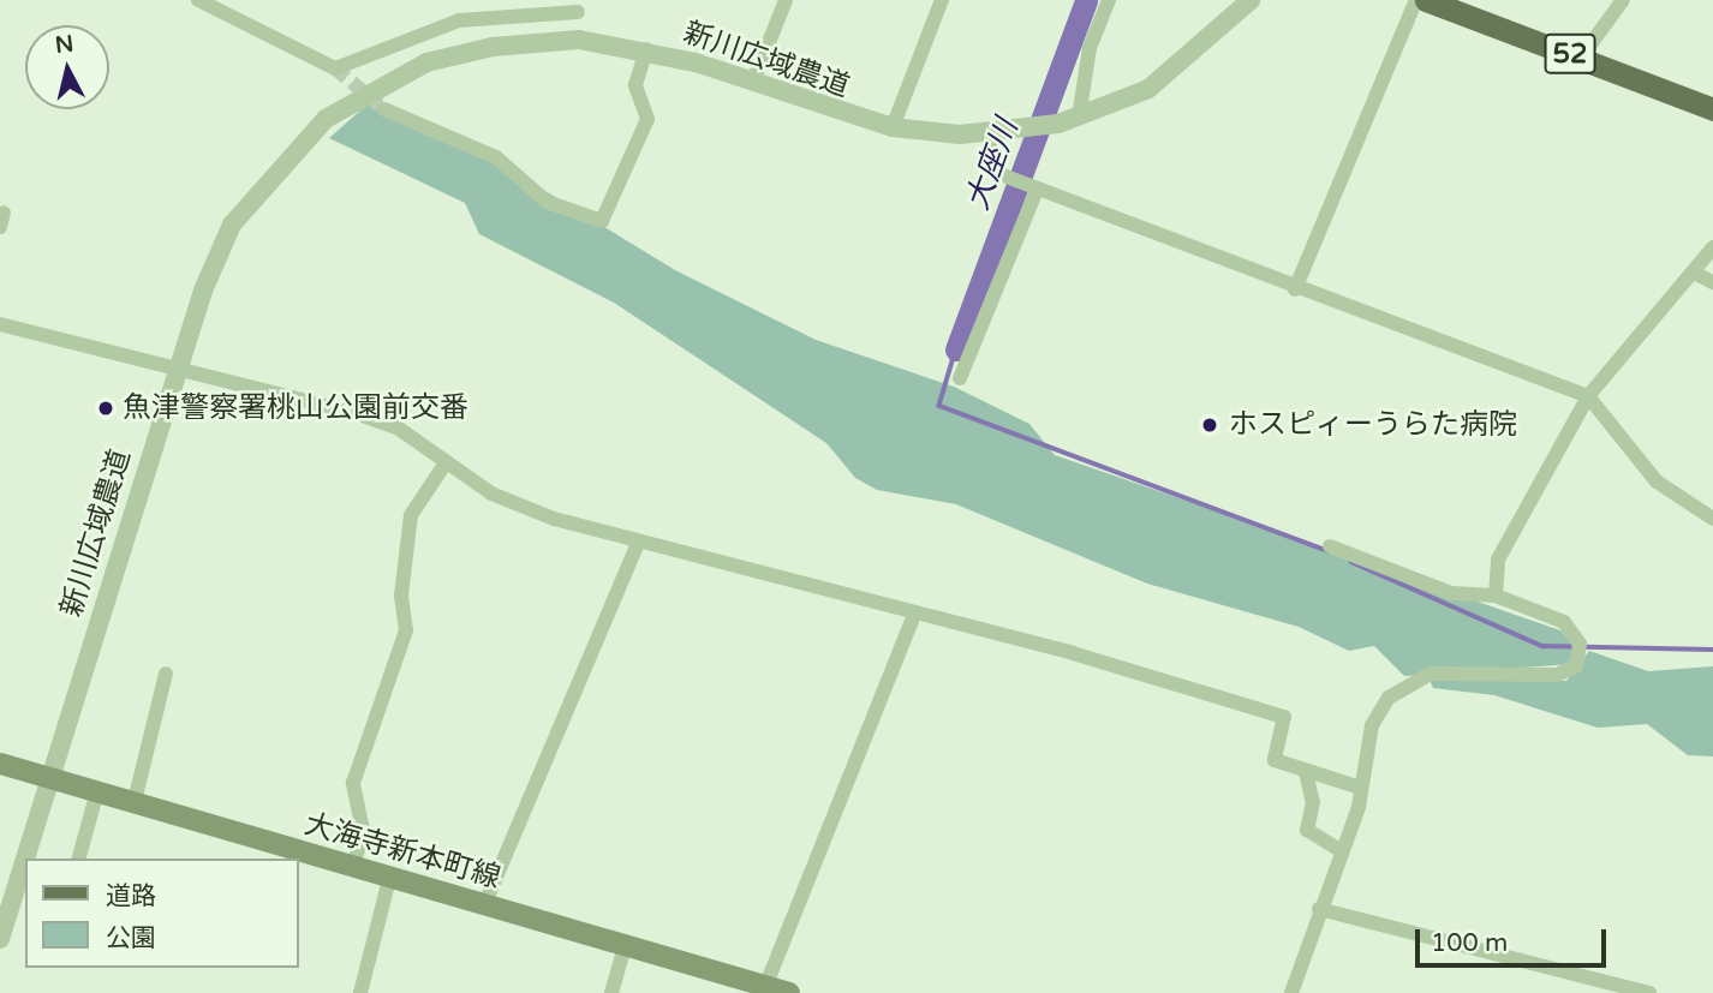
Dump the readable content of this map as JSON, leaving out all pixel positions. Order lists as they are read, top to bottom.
{
  "streets": {
    "main road": ["52", "大海寺新本町線"],
    "street": ["新川広域農道"]
  },
  "crossings": [
    ["新川広域農道", "大海寺新本町線"]
  ],
  "water": ["大座川"],
  "places": ["魚津警察署桃山公園前交番", "ホスピィーうらた病院"],
  "legend": ["道路", "公園"],
  "scale_bar": "100 m",
  "north": "top"
}
